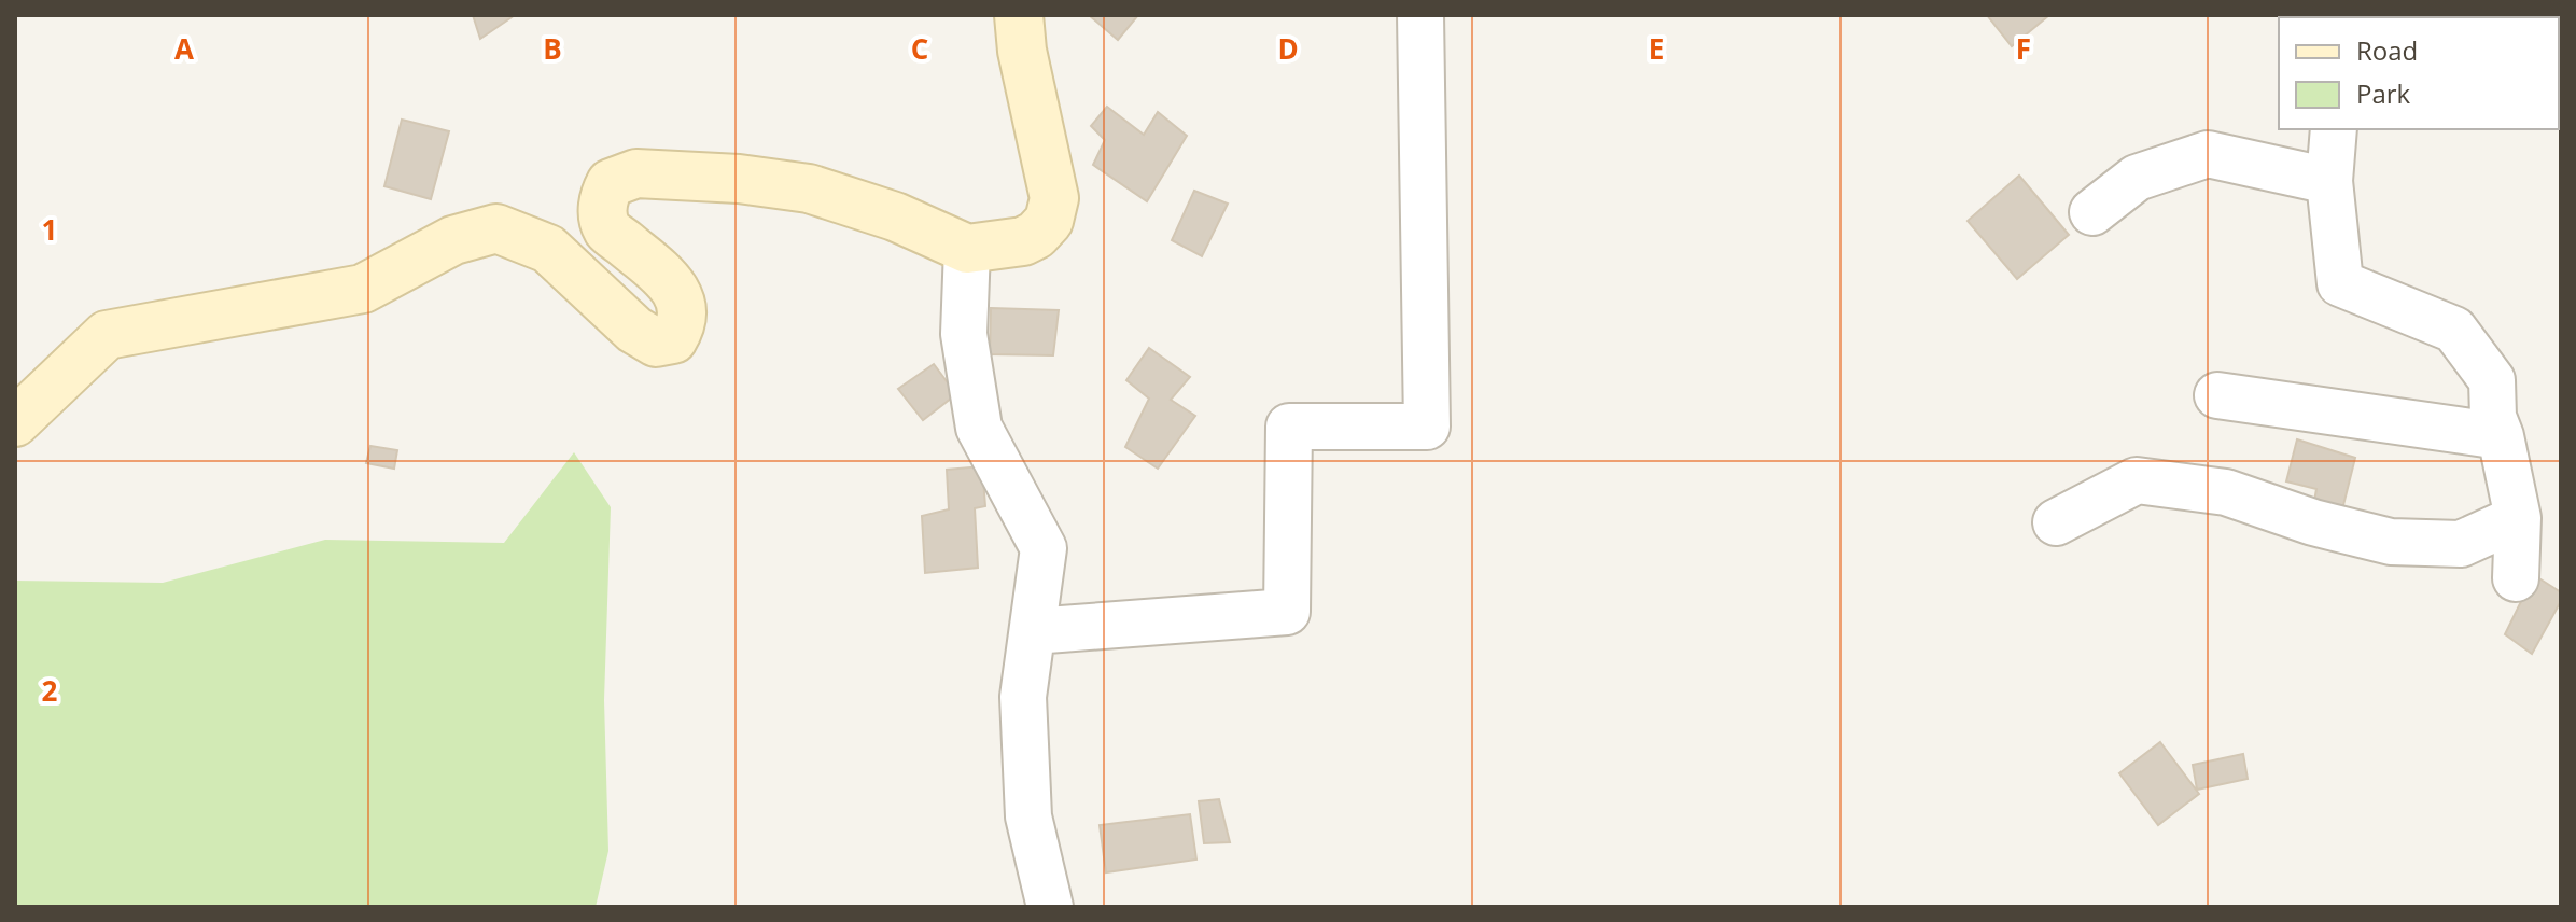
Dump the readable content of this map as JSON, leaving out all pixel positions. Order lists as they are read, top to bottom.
{
  "legend": ["Road", "Park"],
  "grid": {
    "columns": [
      "A",
      "B",
      "C",
      "D",
      "E",
      "F"
    ],
    "rows": ["1", "2"]
  }
}
